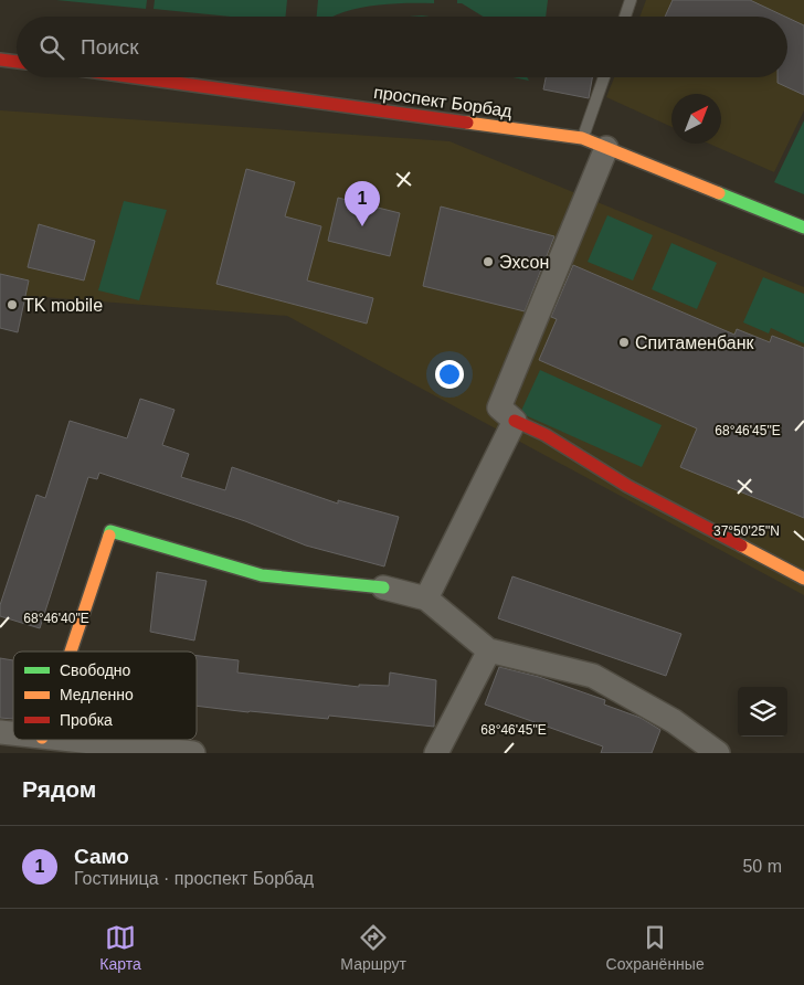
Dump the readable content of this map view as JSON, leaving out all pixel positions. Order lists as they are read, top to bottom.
{
  "streets": {
    "street": ["проспект Борбад"]
  },
  "places": ["Эхсон", "TK mobile", "Спитаменбанк"],
  "legend": ["Свободно", "Медленно", "Пробка"],
  "north": "top right",
  "page": {
    "search": "Поиск",
    "pins": "1",
    "heading": "Рядом",
    "list": [
      {
        "mark": "1",
        "name": "Само",
        "note": "Гостиница · проспект Борбад",
        "value": "50 m"
      }
    ],
    "nav": ["Карта", "Маршрут", "Сохранённые"]
  },
  "coordinates": ["68°46'45\"E", "37°50'25\"N", "68°46'40\"E"]
}
